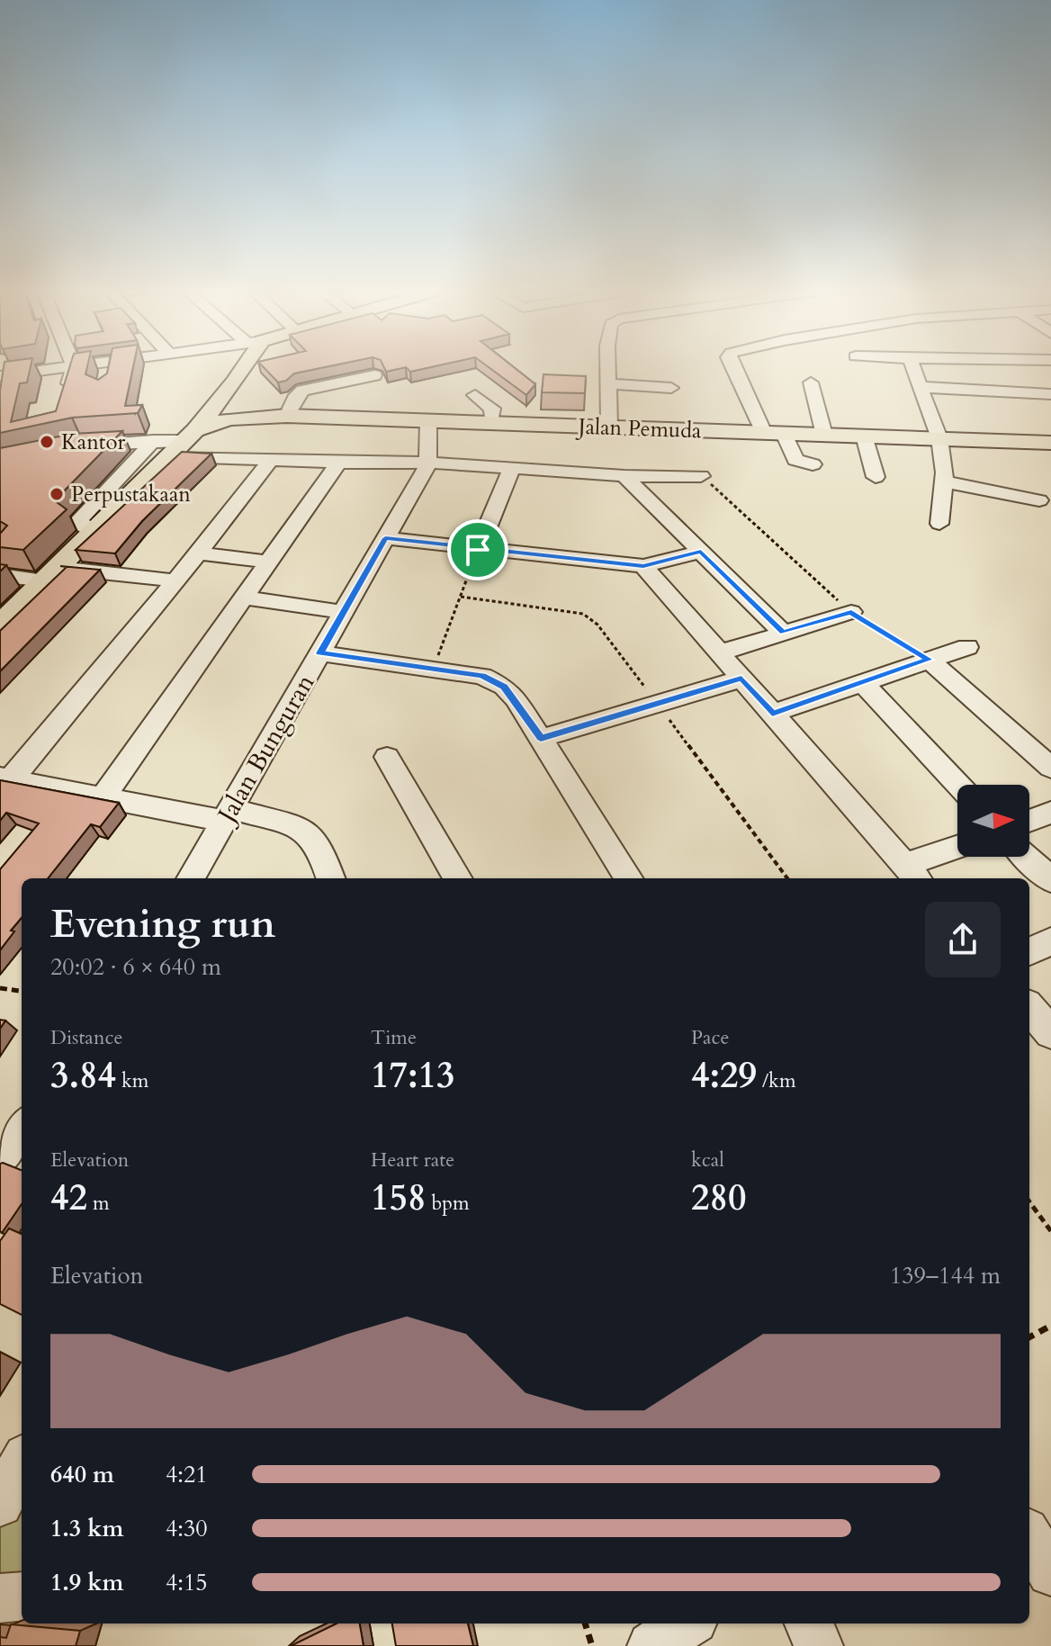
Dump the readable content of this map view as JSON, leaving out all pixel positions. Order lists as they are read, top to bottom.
{
  "streets": {
    "main road": ["Jalan Pemuda"],
    "street": ["Jalan Bunguran"]
  },
  "crossings": [
    ["Jalan Pemuda", "Jalan Bunguran"]
  ],
  "places": ["Kantor", "Perpustakaan"],
  "north": "right",
  "page": {
    "heading": ["Evening run", "20:02 · 6 × 640 m"],
    "stats": [
      ["Distance", "3.84 km"],
      ["Time", "17:13"],
      ["Pace", "4:29 /km"],
      ["Elevation", "42 m"],
      ["Heart rate", "158 bpm"],
      ["kcal", "280"]
    ],
    "chart": ["Elevation", "139–144 m"],
    "list": [
      {
        "name": "640 m",
        "note": "4:21"
      },
      {
        "name": "1.3 km",
        "note": "4:30"
      },
      {
        "name": "1.9 km",
        "note": "4:15"
      }
    ]
  }
}
